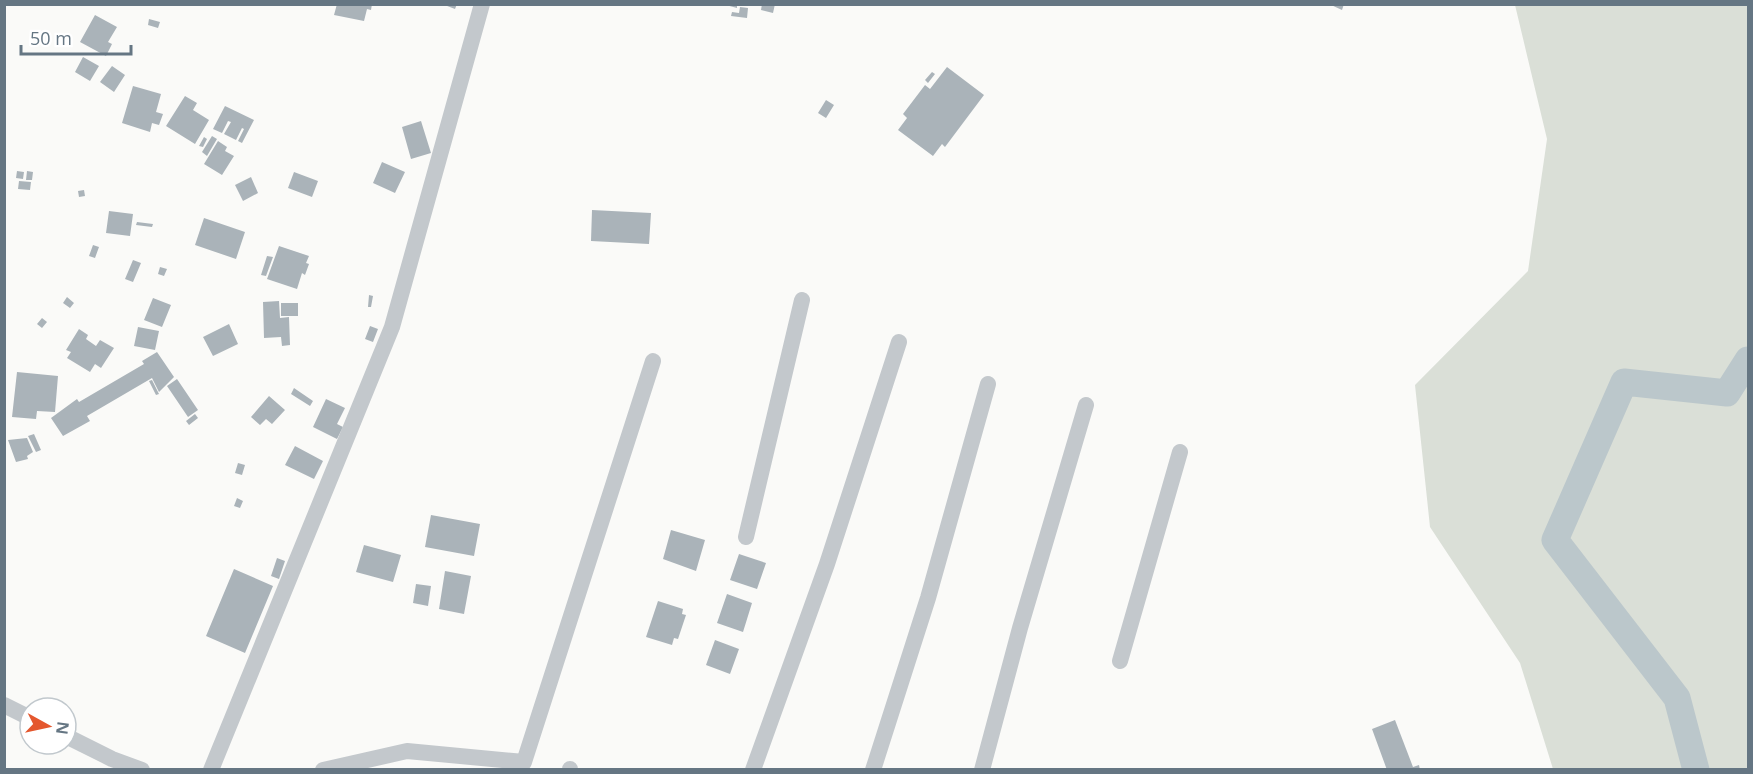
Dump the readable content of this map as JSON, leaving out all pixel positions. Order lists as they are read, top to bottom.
{
  "scale_bar": "50 m",
  "north": "right"
}
